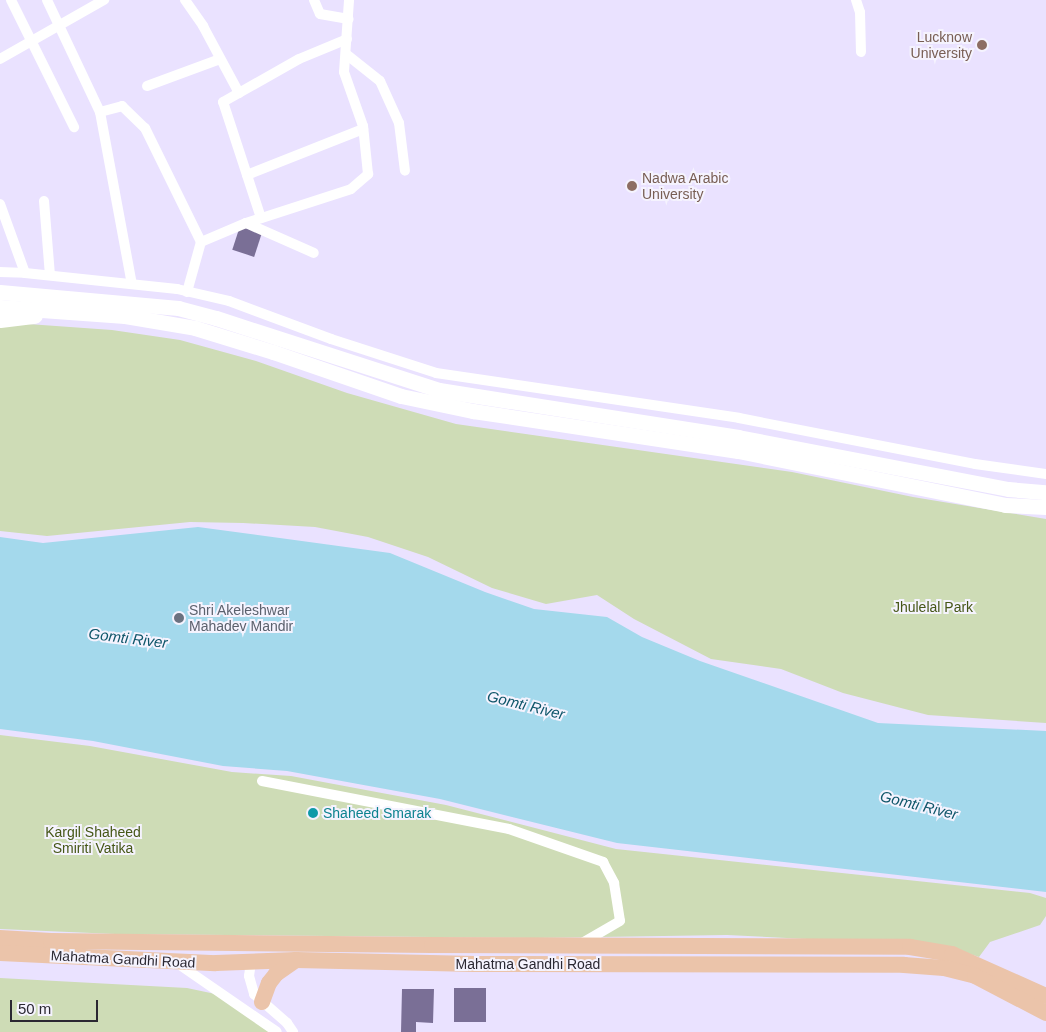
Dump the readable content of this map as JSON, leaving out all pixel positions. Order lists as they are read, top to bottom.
{
  "streets": {
    "main road": ["Mahatma Gandhi Road"]
  },
  "water": ["Gomti River"],
  "parks": ["Jhulelal Park", "Kargil Shaheed Smiriti Vatika"],
  "places": [
    "Lucknow University",
    "Nadwa Arabic University",
    "Shri Akeleshwar Mahadev Mandir",
    "Shaheed Smarak"
  ],
  "scale_bar": "50 m"
}
